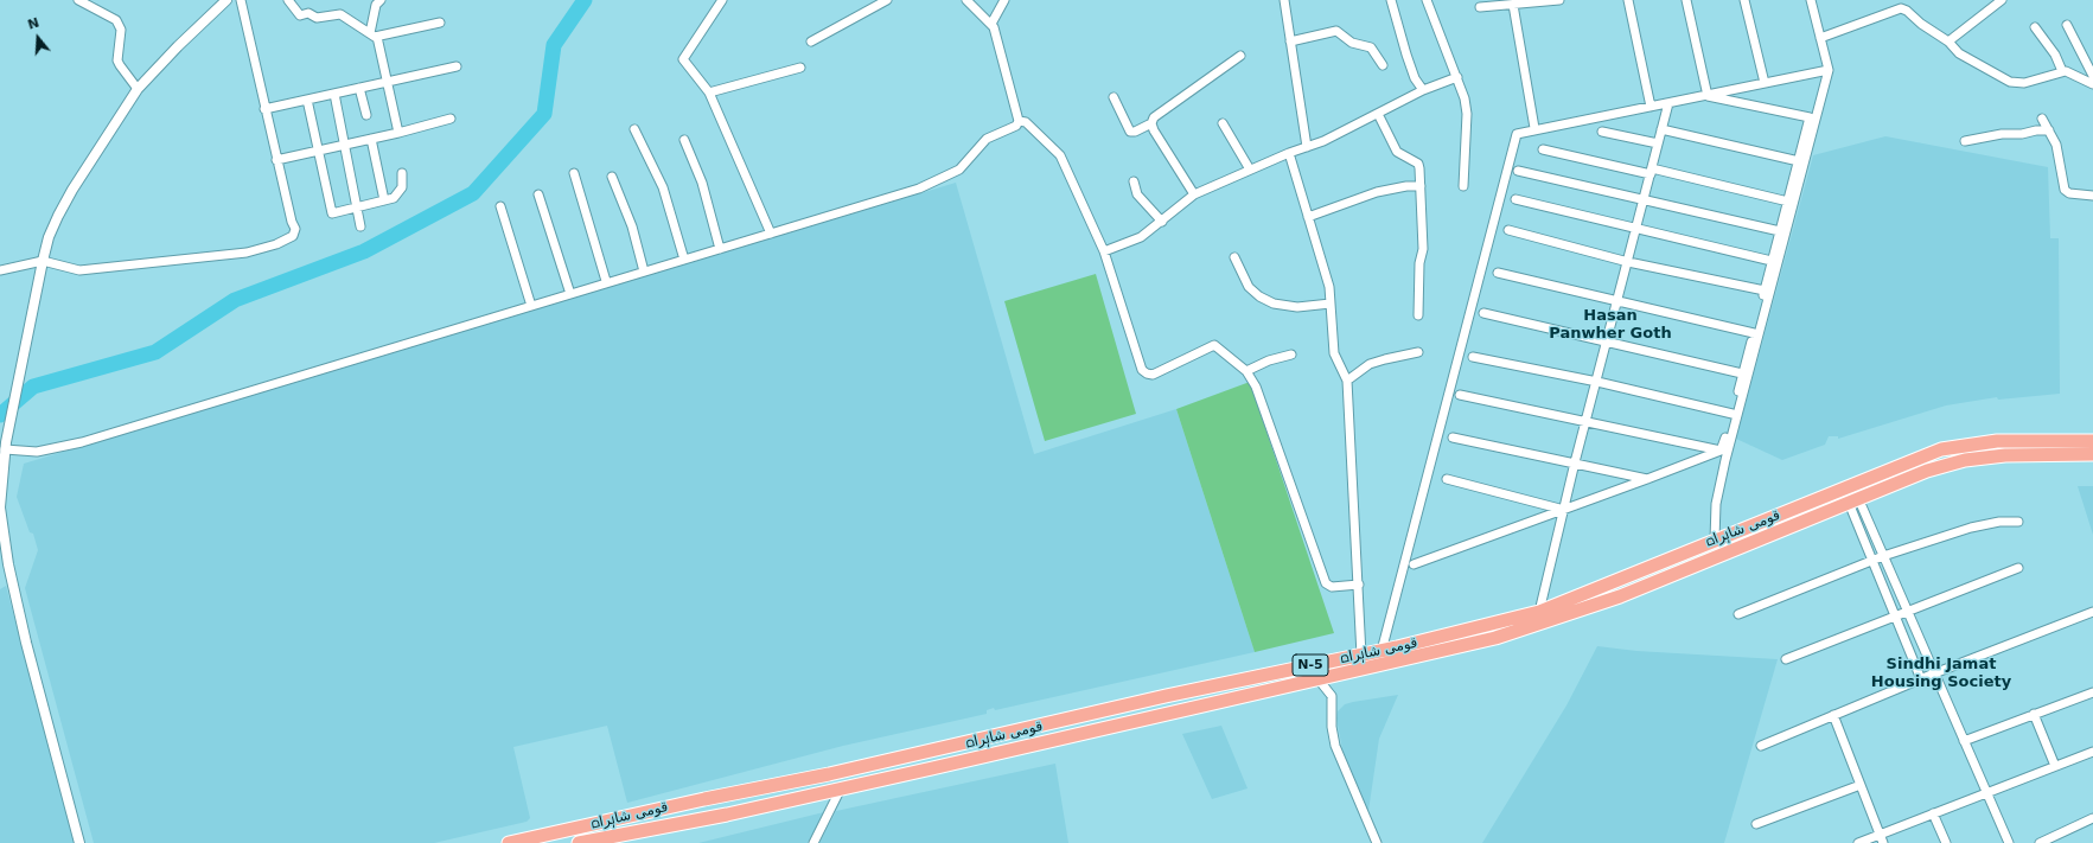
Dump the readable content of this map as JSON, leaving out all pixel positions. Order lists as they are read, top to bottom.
{
  "streets": {
    "highway": ["قومی شاہراہ", "N-5"]
  },
  "districts": ["Hasan Panwher Goth", "Sindhi Jamat Housing Society"],
  "north": "top"
}
